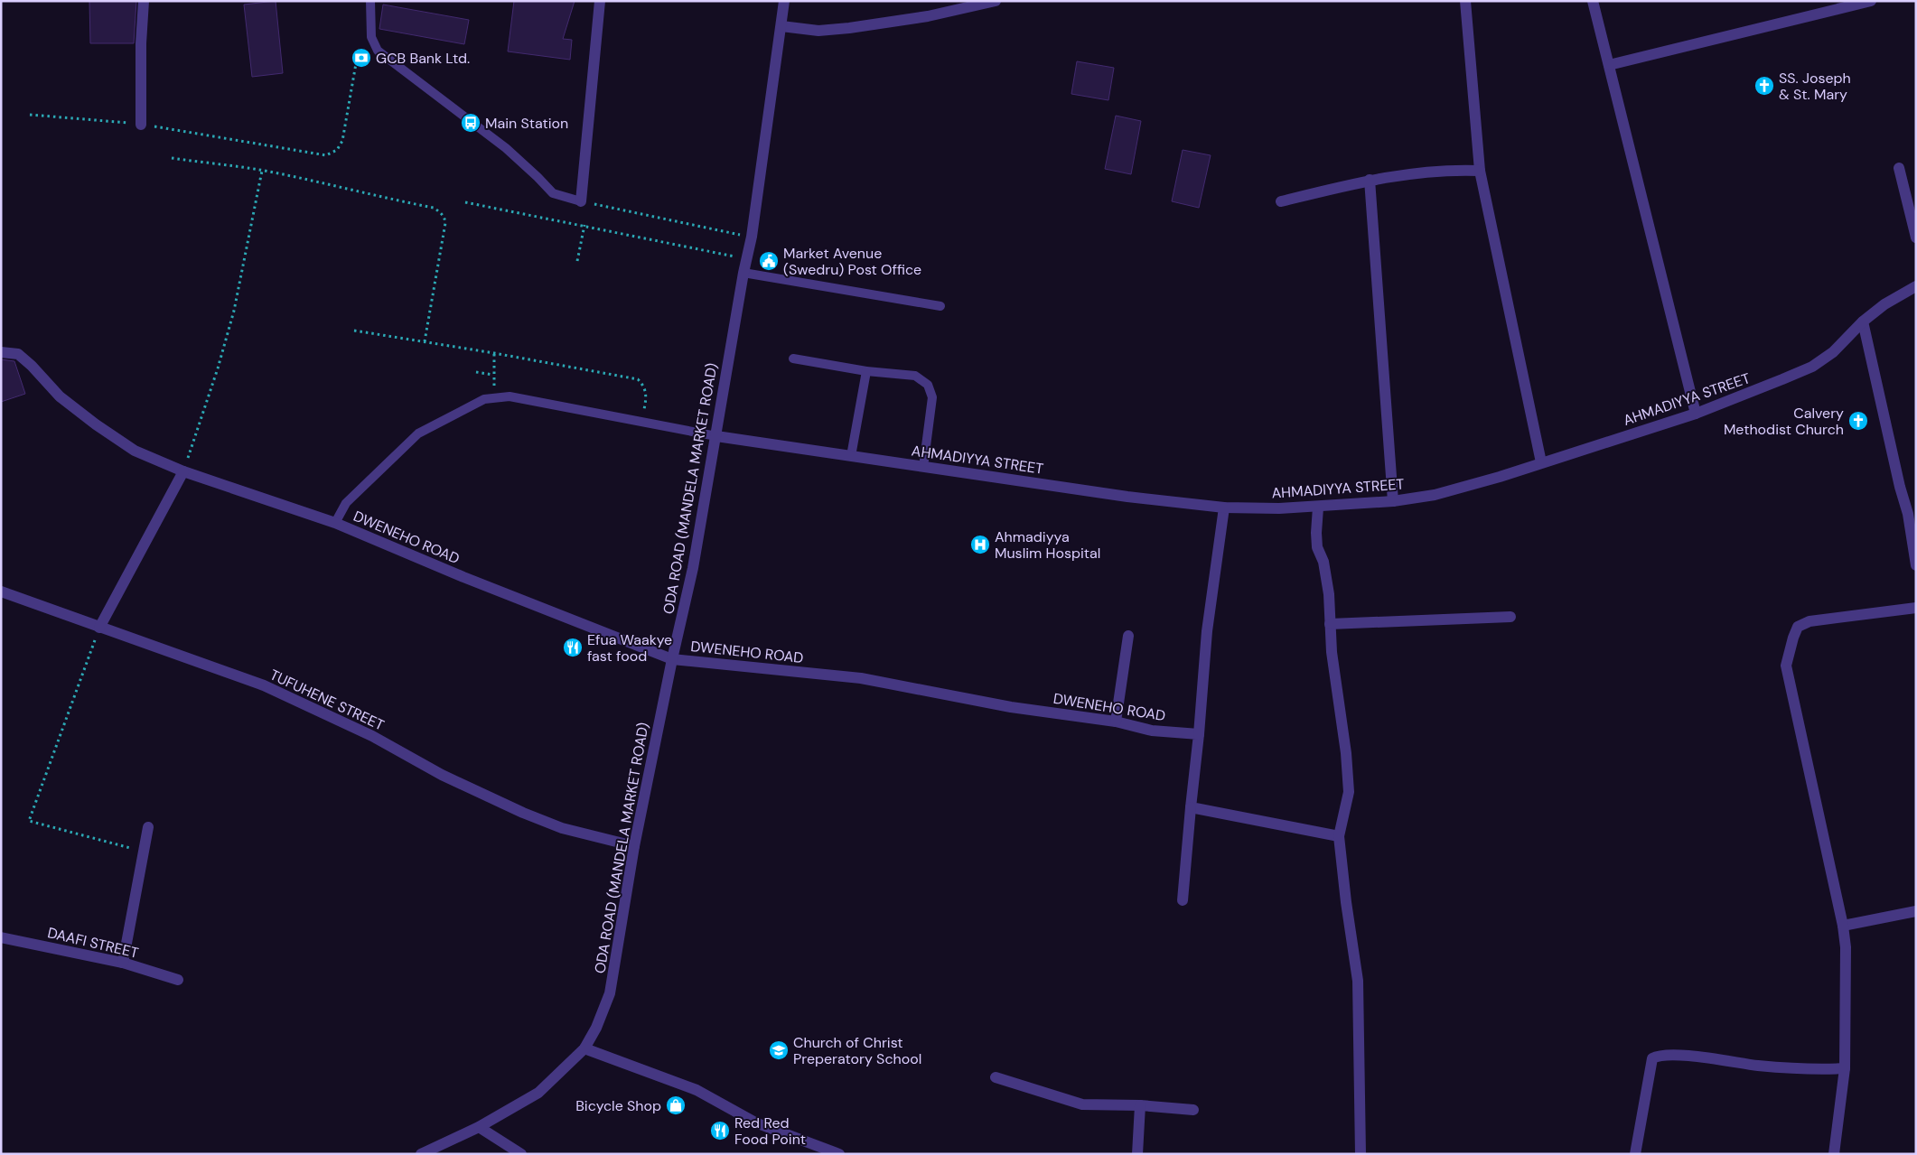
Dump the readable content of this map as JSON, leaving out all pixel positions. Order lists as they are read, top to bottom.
{
  "streets": {
    "street": [
      "AHMADIYYA STREET",
      "ODA ROAD (MANDELA MARKET ROAD)",
      "DWENEHO ROAD",
      "TUFUHENE STREET",
      "DAAFI STREET"
    ]
  },
  "crossings": [
    ["AHMADIYYA STREET", "ODA ROAD (MANDELA MARKET ROAD)"],
    ["ODA ROAD (MANDELA MARKET ROAD)", "DWENEHO ROAD"],
    ["ODA ROAD (MANDELA MARKET ROAD)", "TUFUHENE STREET"]
  ],
  "places": {
    "bank": ["GCB Bank Ltd."],
    "church": ["SS. Joseph & St. Mary", "Calvery Methodist Church"],
    "bus stop": ["Main Station"],
    "public building": ["Market Avenue (Swedru) Post Office"],
    "hospital": ["Ahmadiyya Muslim Hospital"],
    "restaurant": ["Efua Waakye fast food", "Red Red Food Point"],
    "school or university": ["Church of Christ Preperatory School"],
    "shop": ["Bicycle Shop"]
  }
}
